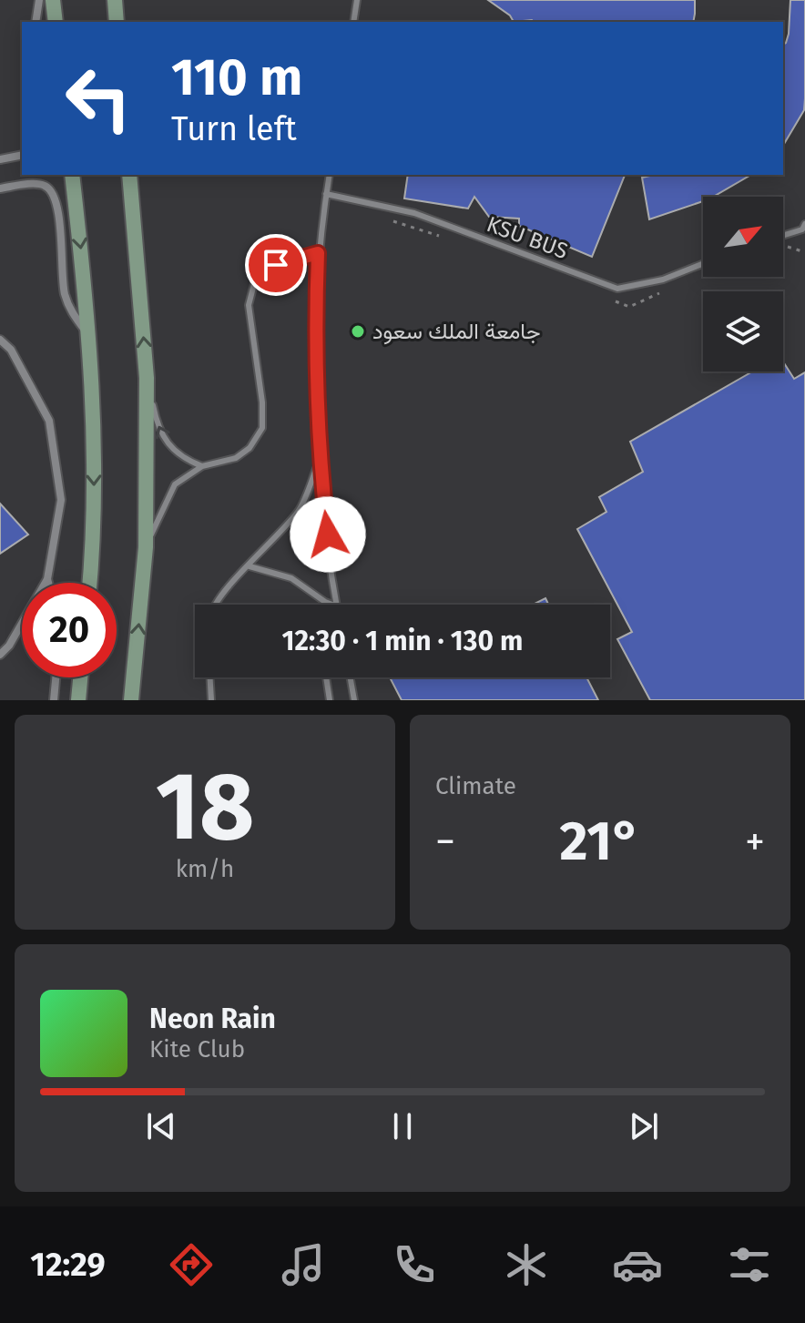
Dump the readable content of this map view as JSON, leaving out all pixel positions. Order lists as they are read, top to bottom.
{
  "streets": {
    "lane": ["KSU BUS"]
  },
  "places": ["جامعة الملك سعود"],
  "north": "top right",
  "page": {
    "turn": ["110 m", "Turn left"],
    "limit": "20",
    "trip": "12:30 · 1 min · 130 m",
    "tile": [
      ["18", "km/h"],
      "Climate"
    ],
    "heat": ["−", "21°", "+"],
    "song": ["Neon Rain", "Kite Club"],
    "tabs": "12:29"
  }
}
